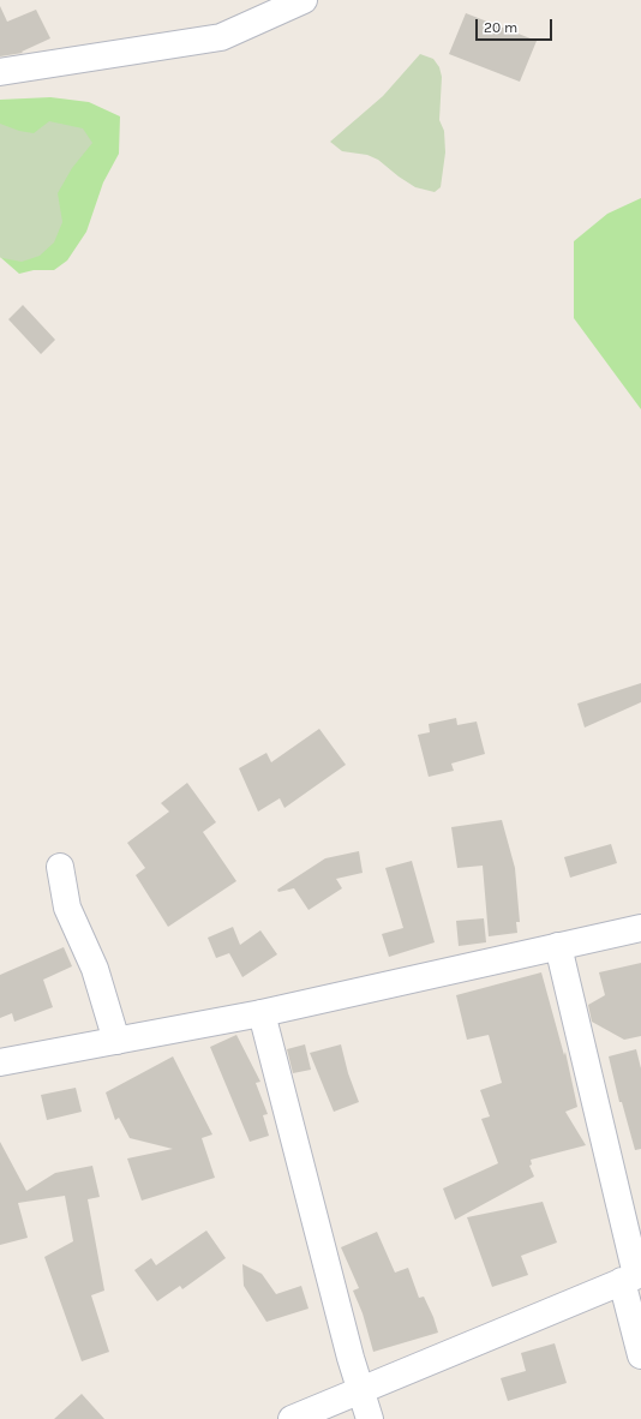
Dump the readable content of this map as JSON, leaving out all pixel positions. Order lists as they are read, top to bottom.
{
  "scale_bar": "20 m"
}
